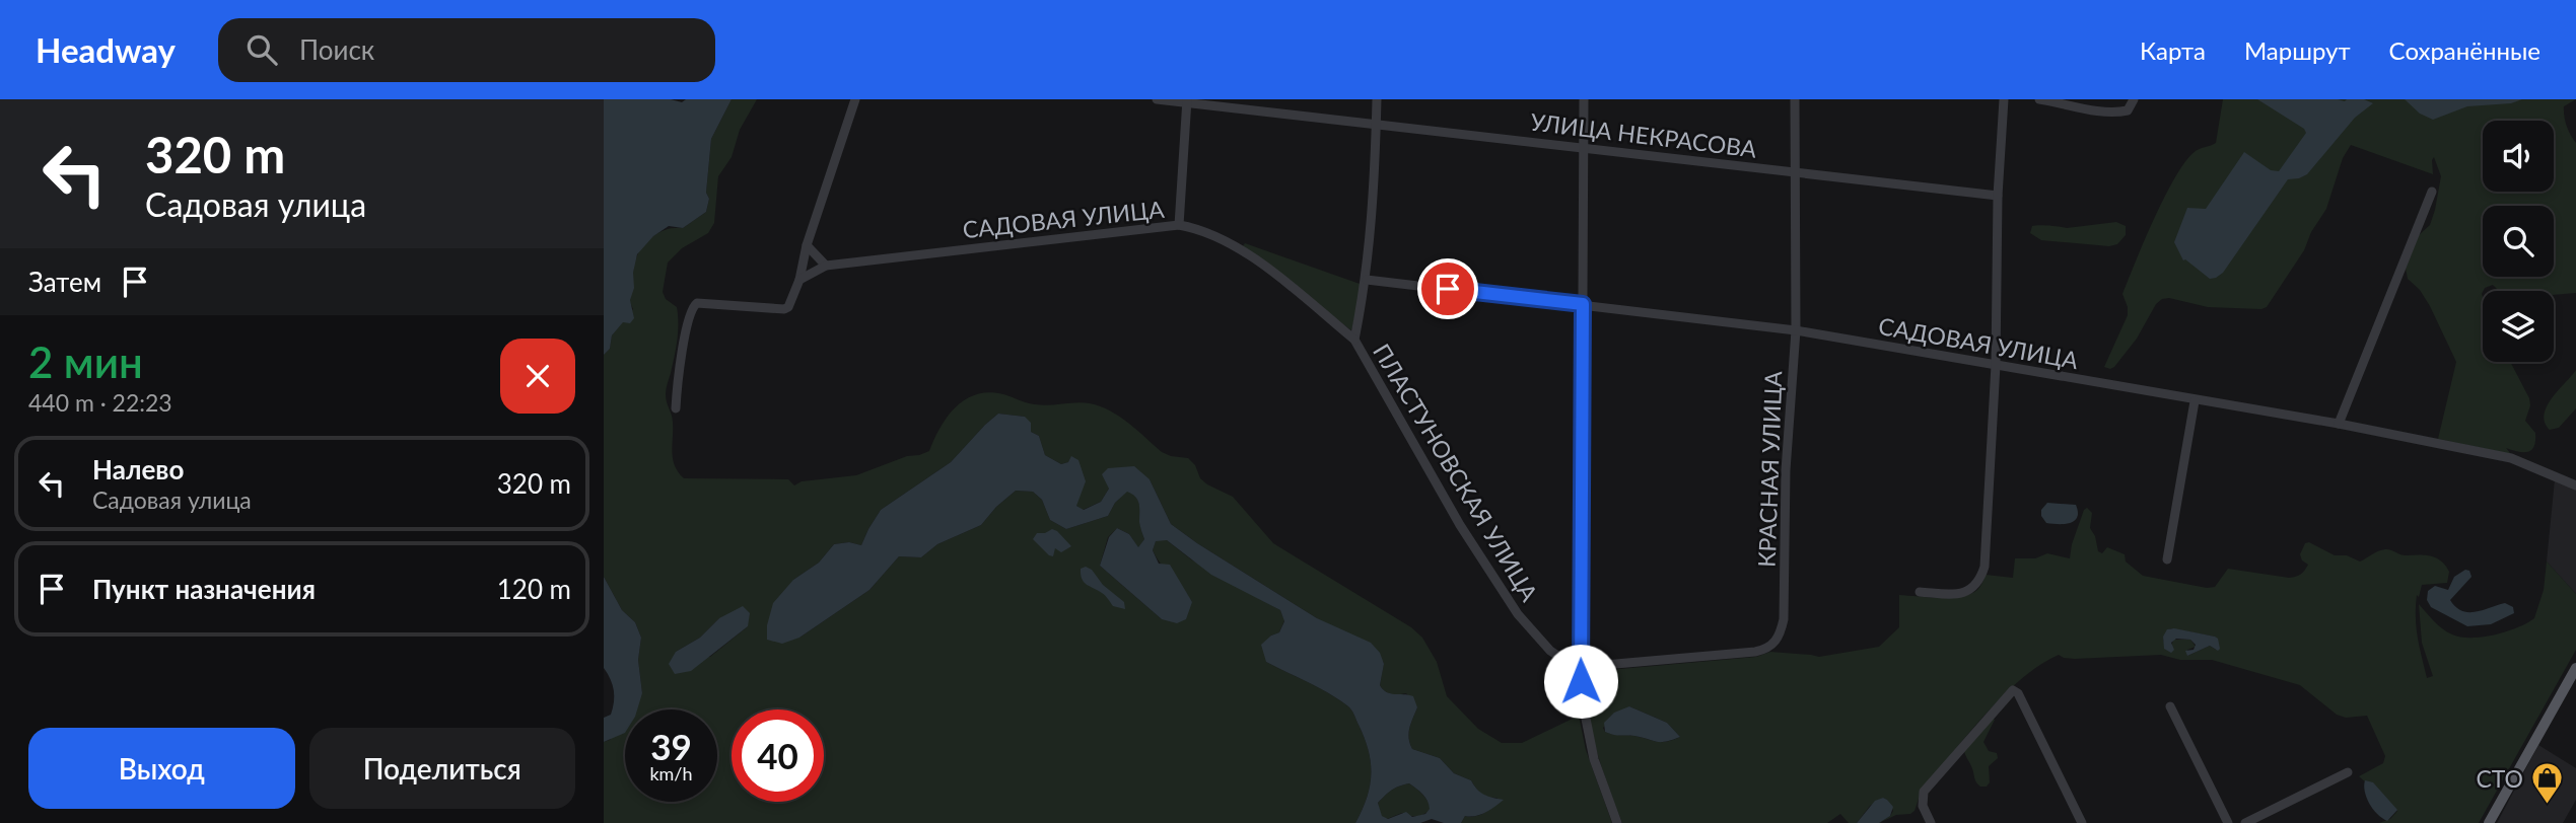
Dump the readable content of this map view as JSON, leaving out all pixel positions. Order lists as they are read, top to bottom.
{
  "streets": {
    "street": [
      "УЛИЦА НЕКРАСОВА",
      "САДОВАЯ УЛИЦА",
      "КРАСНАЯ УЛИЦА",
      "ПЛАСТУНОВСКАЯ УЛИЦА"
    ]
  },
  "crossings": [
    ["УЛИЦА НЕКРАСОВА", "КРАСНАЯ УЛИЦА"],
    ["УЛИЦА НЕКРАСОВА", "ПЛАСТУНОВСКАЯ УЛИЦА"],
    ["САДОВАЯ УЛИЦА", "КРАСНАЯ УЛИЦА"],
    ["САДОВАЯ УЛИЦА", "ПЛАСТУНОВСКАЯ УЛИЦА"],
    ["КРАСНАЯ УЛИЦА", "ПЛАСТУНОВСКАЯ УЛИЦА"]
  ],
  "places": {
    "shop": ["СТО"]
  },
  "page": {
    "header": "Headway",
    "search": "Поиск",
    "nav": ["Карта", "Маршрут", "Сохранённые"],
    "turn": ["320 m", "Садовая улица"],
    "then": "Затем",
    "heading": ["2 мин", "440 m · 22:23"],
    "list": [
      {
        "name": "Налево",
        "note": "Садовая улица",
        "value": "320 m"
      },
      {
        "name": "Пункт назначения",
        "value": "120 m"
      }
    ],
    "speed": "39 km/h",
    "limit": "40",
    "buttons": ["Выход", "Поделиться"]
  }
}
